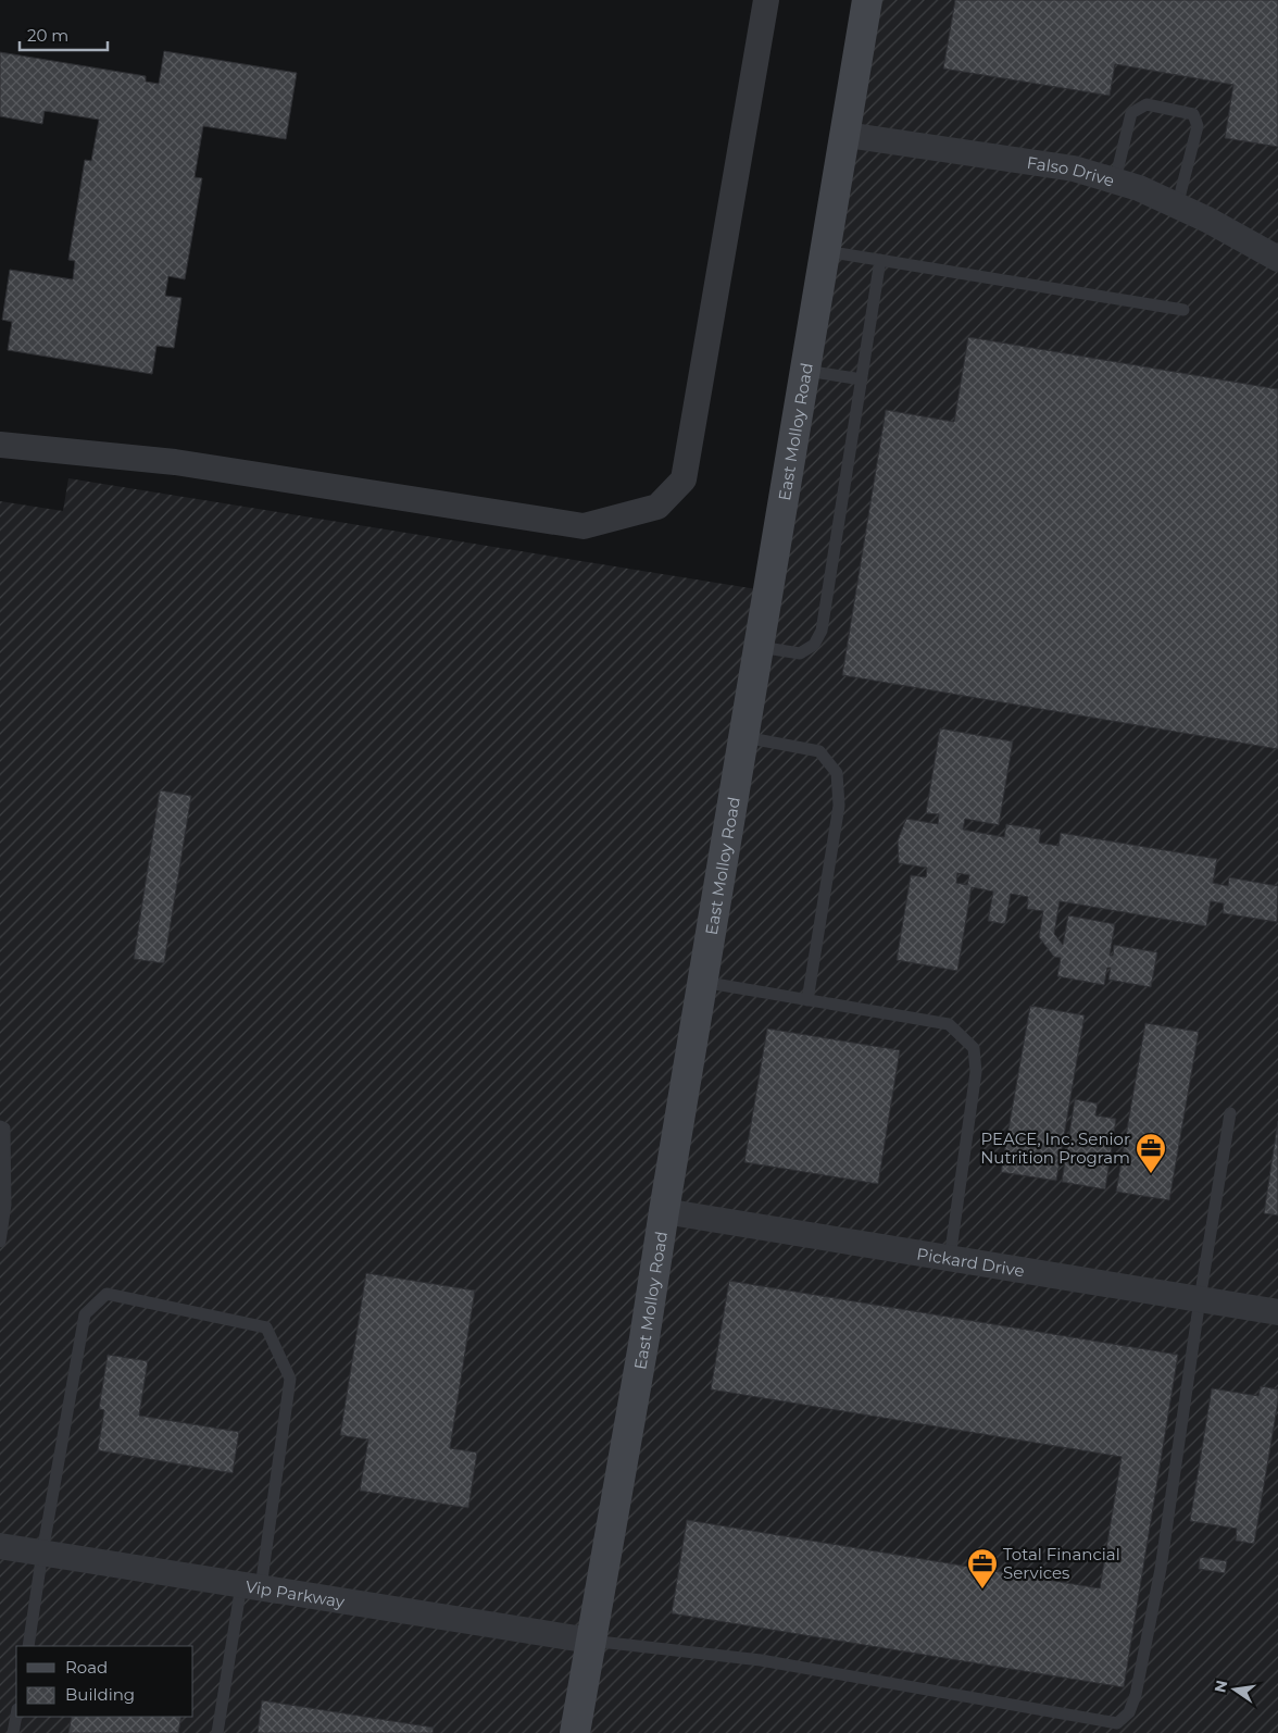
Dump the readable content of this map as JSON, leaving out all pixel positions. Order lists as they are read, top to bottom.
{
  "streets": {
    "street": [
      "Falso Drive",
      "East Molloy Road",
      "Pickard Drive",
      "Vip Parkway"
    ]
  },
  "crossings": [
    ["Falso Drive", "East Molloy Road"],
    ["East Molloy Road", "Pickard Drive"],
    ["East Molloy Road", "Vip Parkway"]
  ],
  "places": {
    "office": ["PEACE, Inc. Senior Nutrition Program", "Total Financial Services"]
  },
  "legend": ["Road", "Building"],
  "scale_bar": "20 m",
  "north": "left"
}
